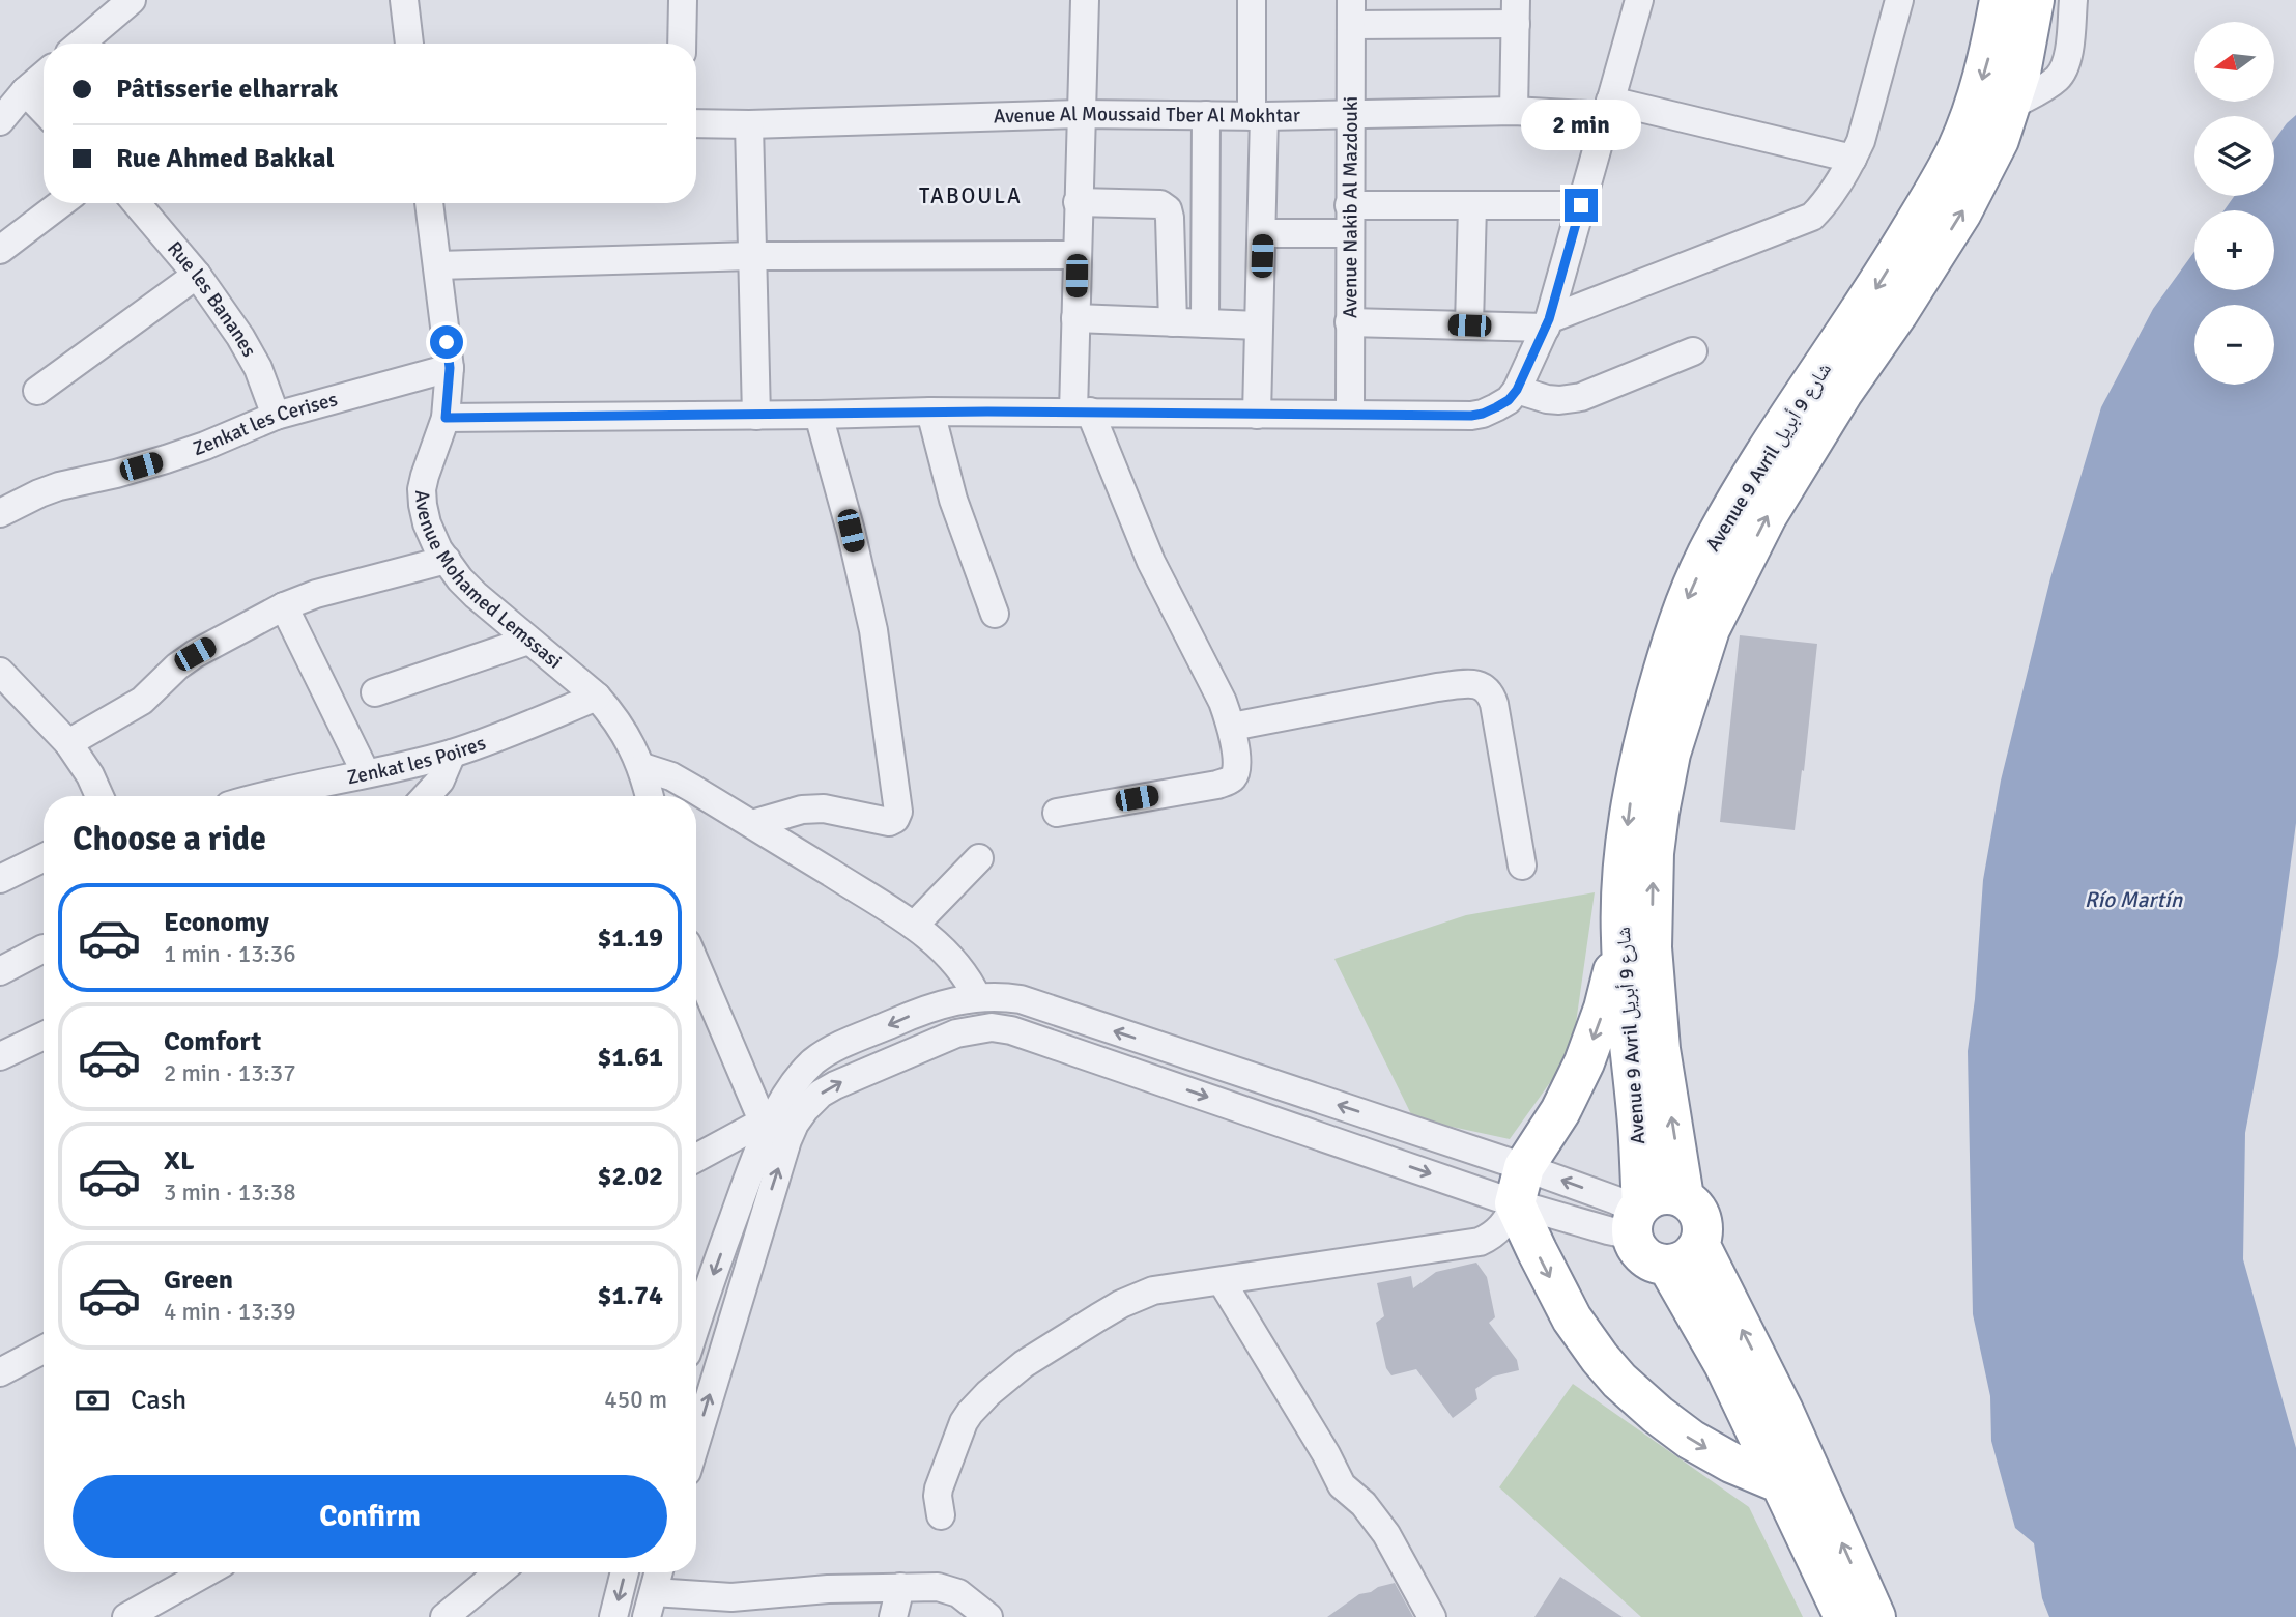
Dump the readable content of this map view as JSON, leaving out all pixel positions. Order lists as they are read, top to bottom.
{
  "streets": {
    "highway": ["Avenue 9 Avril شارع 9 أبريل"],
    "street": [
      "Avenue Al Moussaid Tber Al Mokhtar",
      "Avenue Nakib Al Mazdouki",
      "Rue les Bananes",
      "Zenkat les Cerises",
      "Avenue Mohamed Lemssasi",
      "Zenkat les Poires"
    ]
  },
  "crossings": [
    ["Avenue Al Moussaid Tber Al Mokhtar", "Avenue Nakib Al Mazdouki"],
    ["Rue les Bananes", "Zenkat les Cerises"],
    ["Zenkat les Cerises", "Avenue Mohamed Lemssasi"],
    ["Avenue Mohamed Lemssasi", "Zenkat les Poires"]
  ],
  "districts": ["TABOULA"],
  "water": ["Río Martín"],
  "north": "left",
  "page": {
    "map_buttons": ["+", "−"],
    "banner": ["Pâtisserie elharrak", "Rue Ahmed Bakkal"],
    "bubble": "2 min",
    "heading": "Choose a ride",
    "list": [
      {
        "name": "Economy",
        "note": "1 min · 13:36",
        "value": "$1.19"
      },
      {
        "name": "Comfort",
        "note": "2 min · 13:37",
        "value": "$1.61"
      },
      {
        "name": "XL",
        "note": "3 min · 13:38",
        "value": "$2.02"
      },
      {
        "name": "Green",
        "note": "4 min · 13:39",
        "value": "$1.74"
      }
    ],
    "pay": ["Cash", "450 m"],
    "buttons": "Confirm"
  }
}
